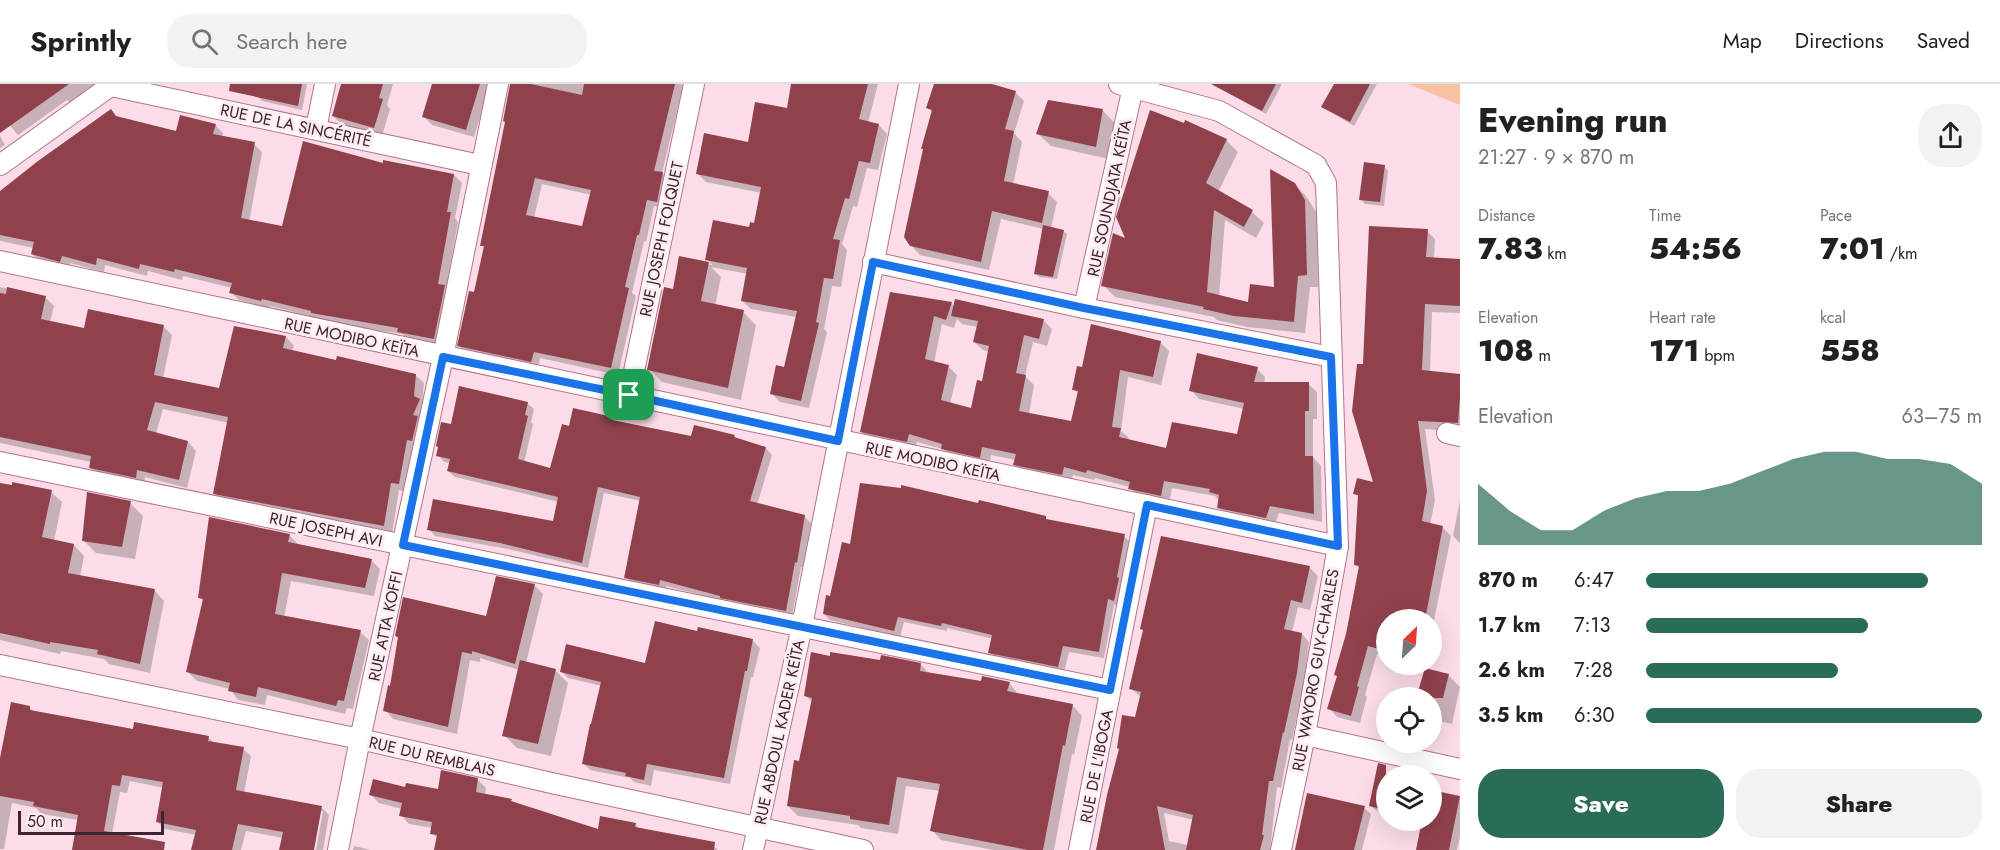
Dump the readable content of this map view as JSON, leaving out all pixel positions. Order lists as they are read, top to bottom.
{
  "streets": {
    "street": [
      "RUE DE LA SINCÉRITÉ",
      "RUE SOUNDJATA KEÏTA",
      "RUE JOSEPH FOLQUET",
      "RUE MODIBO KEÏTA",
      "RUE JOSEPH AVI",
      "RUE ATTA KOFFI",
      "RUE WAYORO GUY-CHARLES",
      "RUE ABDOUL KADER KEÏTA",
      "RUE DU REMBLAIS",
      "RUE DE L'IBOGA"
    ]
  },
  "crossings": [
    ["RUE DE LA SINCÉRITÉ", "RUE ATTA KOFFI"],
    ["RUE SOUNDJATA KEÏTA", "RUE WAYORO GUY-CHARLES"],
    ["RUE JOSEPH FOLQUET", "RUE MODIBO KEÏTA"],
    ["RUE MODIBO KEÏTA", "RUE ATTA KOFFI"],
    ["RUE MODIBO KEÏTA", "RUE WAYORO GUY-CHARLES"],
    ["RUE MODIBO KEÏTA", "RUE ABDOUL KADER KEÏTA"],
    ["RUE MODIBO KEÏTA", "RUE DE L'IBOGA"],
    ["RUE JOSEPH AVI", "RUE ATTA KOFFI"],
    ["RUE JOSEPH AVI", "RUE ABDOUL KADER KEÏTA"],
    ["RUE JOSEPH AVI", "RUE DE L'IBOGA"],
    ["RUE ATTA KOFFI", "RUE DU REMBLAIS"],
    ["RUE ABDOUL KADER KEÏTA", "RUE DU REMBLAIS"]
  ],
  "scale_bar": "50 m",
  "north": "top right",
  "page": {
    "header": "Sprintly",
    "search": "Search here",
    "nav": ["Map", "Directions", "Saved"],
    "heading": ["Evening run", "21:27 · 9 × 870 m"],
    "stats": [
      ["Distance", "7.83 km"],
      ["Time", "54:56"],
      ["Pace", "7:01 /km"],
      ["Elevation", "108 m"],
      ["Heart rate", "171 bpm"],
      ["kcal", "558"]
    ],
    "chart": ["Elevation", "63–75 m"],
    "list": [
      {
        "name": "870 m",
        "note": "6:47"
      },
      {
        "name": "1.7 km",
        "note": "7:13"
      },
      {
        "name": "2.6 km",
        "note": "7:28"
      },
      {
        "name": "3.5 km",
        "note": "6:30"
      }
    ],
    "buttons": ["Save", "Share"],
    "scale": "50 m"
  }
}
